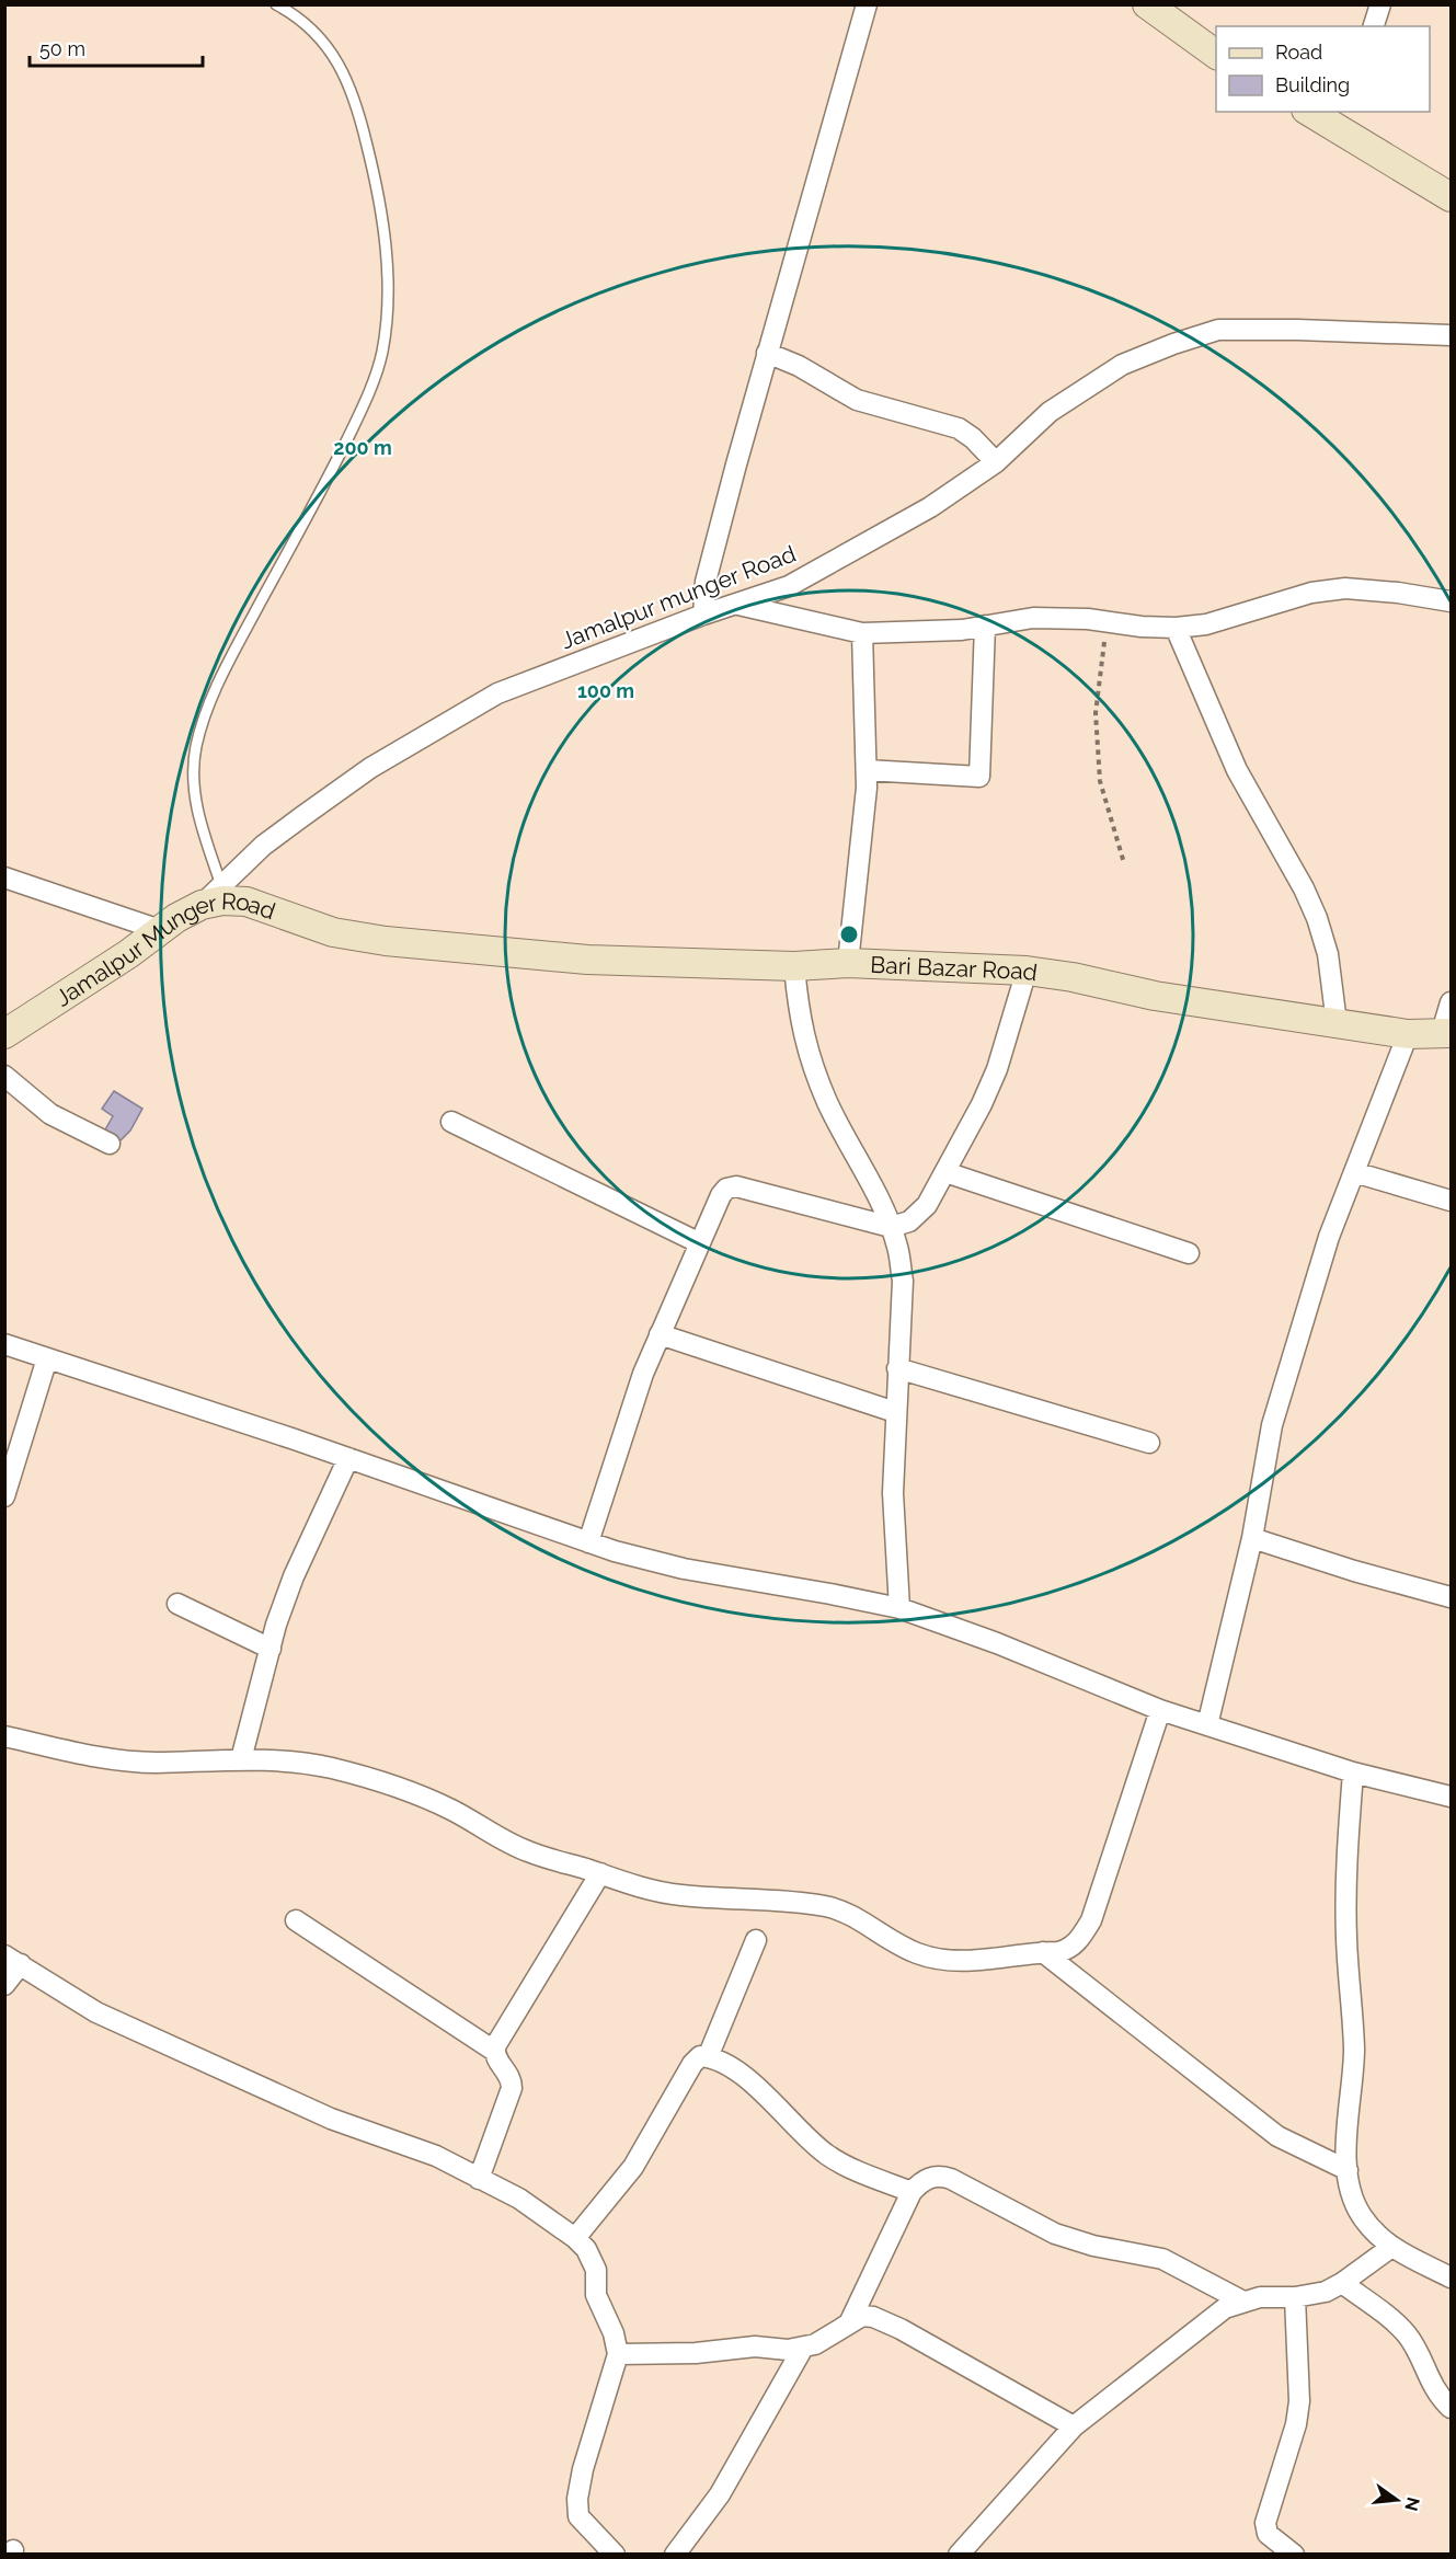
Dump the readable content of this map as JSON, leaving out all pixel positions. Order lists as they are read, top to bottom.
{
  "streets": {
    "street": ["Jamalpur munger Road", "Jamalpur Munger Road", "Bari Bazar Road"]
  },
  "crossings": [
    ["Jamalpur munger Road", "Jamalpur Munger Road"],
    ["Jamalpur Munger Road", "Bari Bazar Road"]
  ],
  "legend": ["Road", "Building"],
  "scale_bar": "50 m",
  "north": "right",
  "rings": ["200 m", "100 m"]
}
